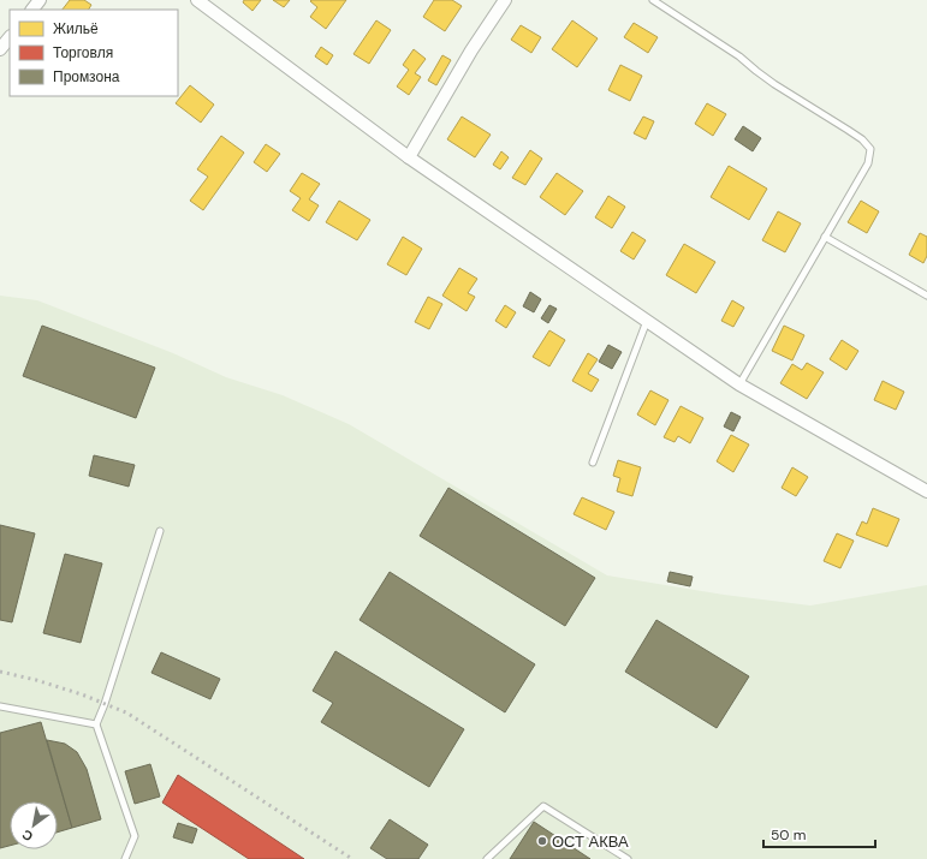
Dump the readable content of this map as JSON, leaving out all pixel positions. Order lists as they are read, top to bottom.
{
  "places": ["ОСТ АКВА"],
  "legend": ["Жильё", "Торговля", "Промзона"],
  "scale_bar": "50 m",
  "north": "bottom left"
}
